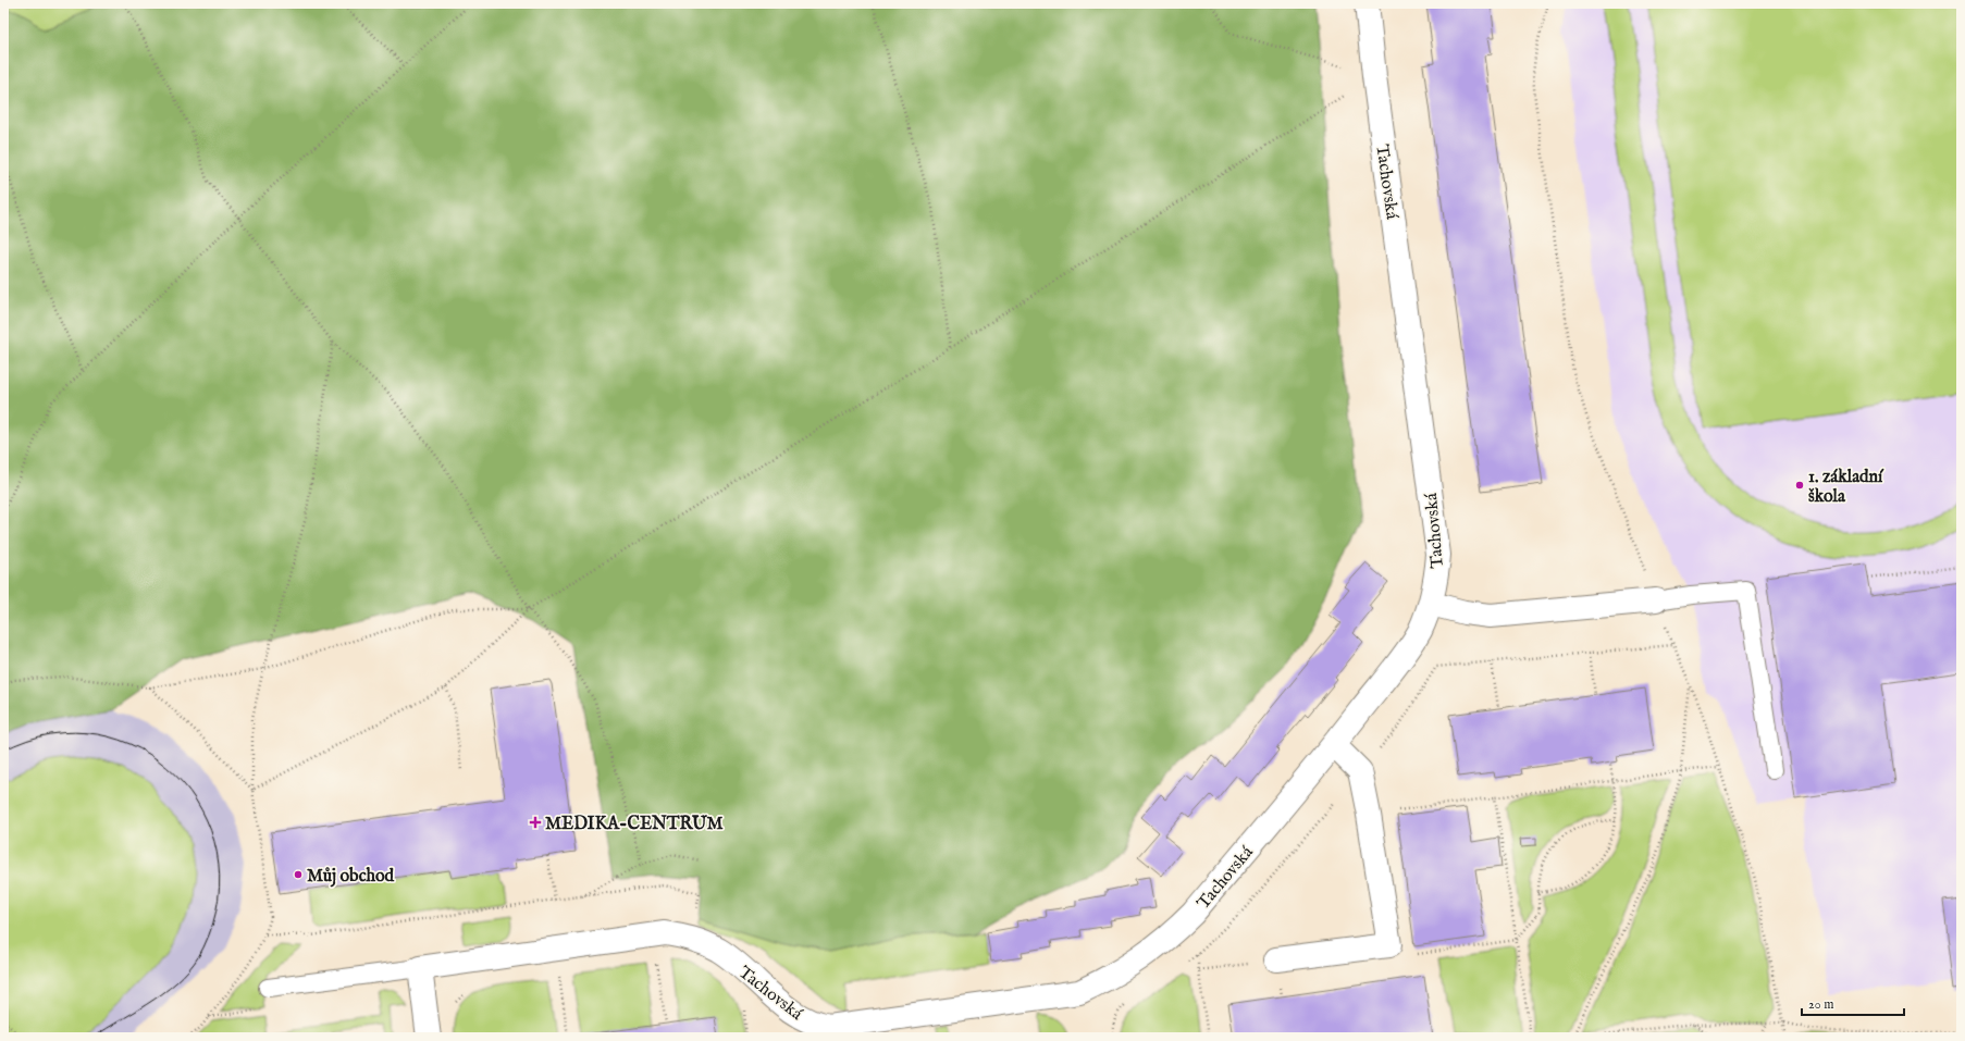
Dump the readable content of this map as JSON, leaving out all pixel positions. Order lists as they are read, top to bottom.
{
  "streets": {
    "street": ["Tachovská"]
  },
  "places": {
    "other": ["1. základní škola", "Můj obchod"],
    "health": ["MEDIKA-CENTRUM"]
  },
  "scale_bar": "20 m"
}
